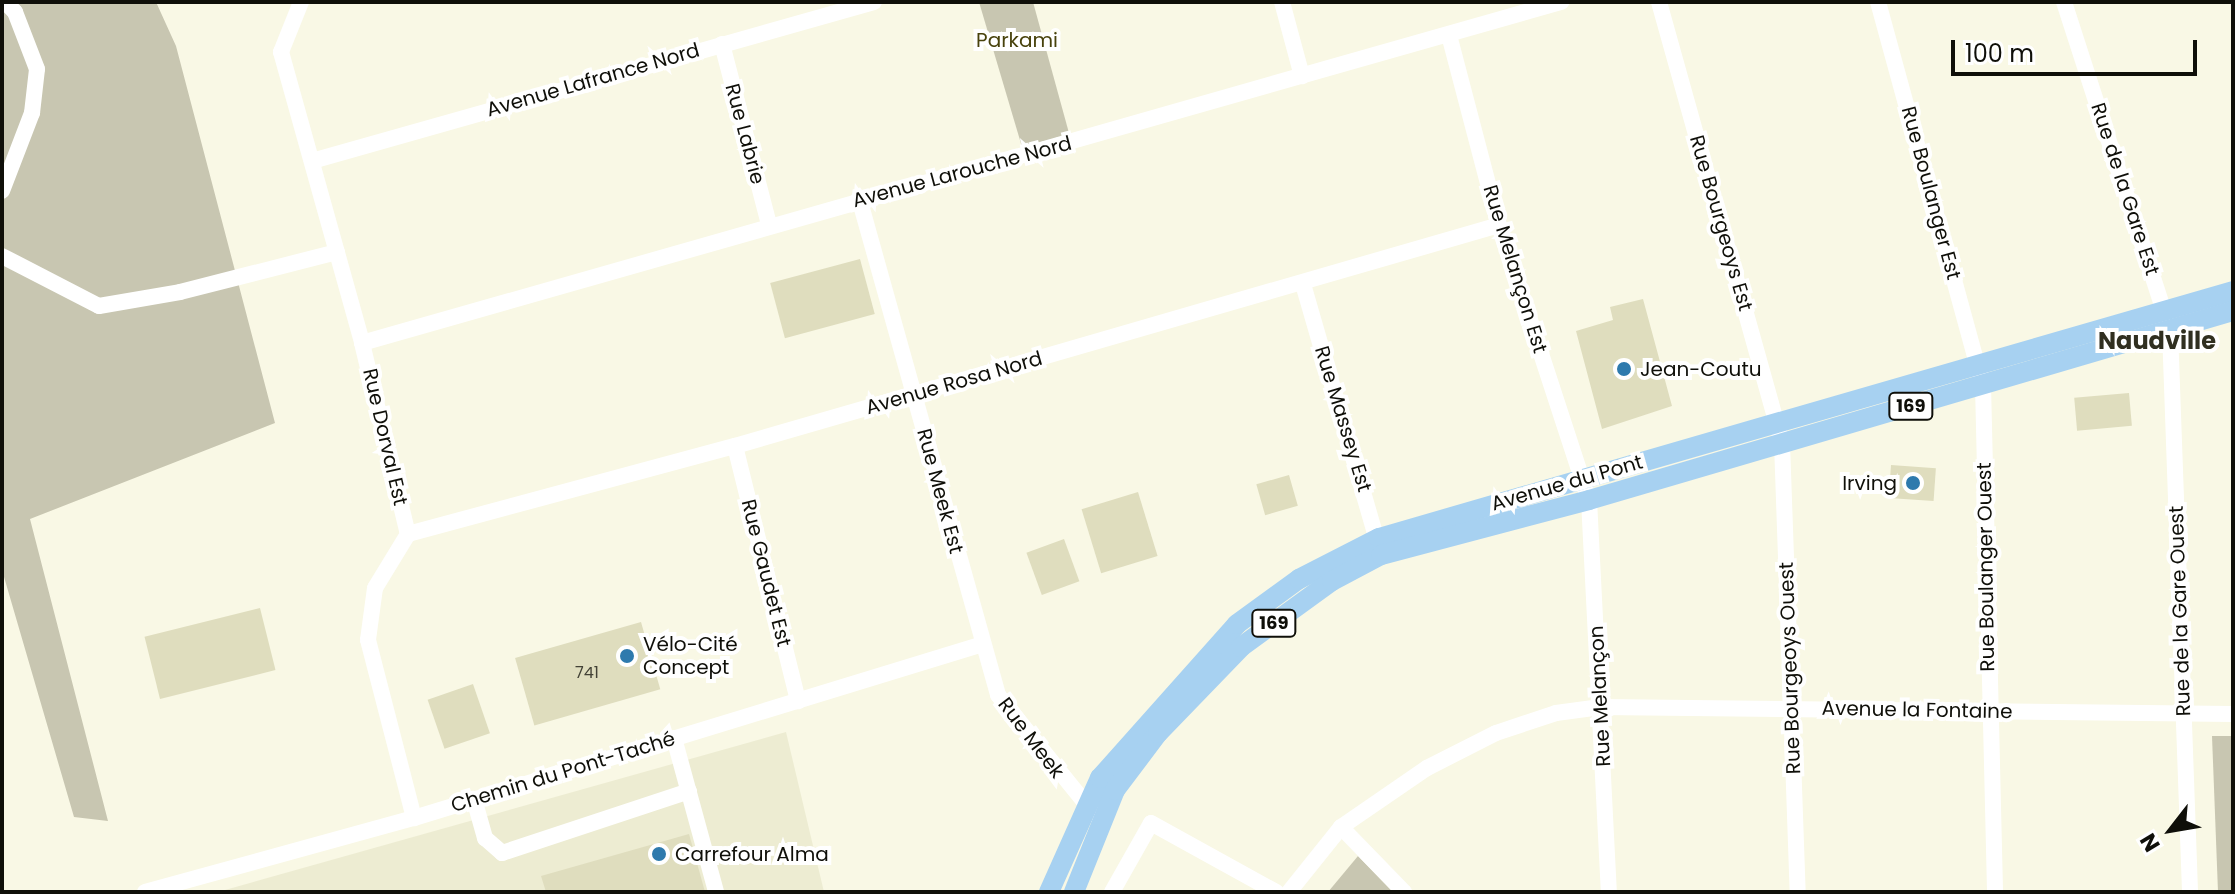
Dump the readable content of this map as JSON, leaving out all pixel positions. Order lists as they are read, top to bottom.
{
  "streets": {
    "main road": ["169", "Avenue du Pont"],
    "street": [
      "Avenue Lafrance Nord",
      "Rue Labrie",
      "Avenue Larouche Nord",
      "Rue de la Gare Est",
      "Rue Boulanger Est",
      "Rue Bourgeoys Est",
      "Rue Melançon Est",
      "Avenue Rosa Nord",
      "Rue Massey Est",
      "Rue Dorval Est",
      "Rue Meek Est",
      "Rue Boulanger Ouest",
      "Rue Gaudet Est",
      "Rue de la Gare Ouest",
      "Rue Bourgeoys Ouest",
      "Rue Melançon",
      "Avenue la Fontaine",
      "Rue Meek",
      "Chemin du Pont-Taché"
    ]
  },
  "crossings": [
    ["Avenue Lafrance Nord", "Rue Labrie"],
    ["Avenue Lafrance Nord", "Rue Dorval Est"],
    ["Rue Labrie", "Avenue Larouche Nord"],
    ["Avenue Larouche Nord", "Rue Melançon Est"],
    ["Avenue Larouche Nord", "Rue Dorval Est"],
    ["Avenue Larouche Nord", "Rue Meek Est"],
    ["Rue de la Gare Est", "Avenue du Pont"],
    ["Rue de la Gare Est", "Rue de la Gare Ouest"],
    ["Rue Boulanger Est", "Avenue du Pont"],
    ["Rue Boulanger Est", "Rue Boulanger Ouest"],
    ["Rue Bourgeoys Est", "Avenue du Pont"],
    ["Rue Bourgeoys Est", "Rue Bourgeoys Ouest"],
    ["Rue Melançon Est", "Avenue Rosa Nord"],
    ["Rue Melançon Est", "Avenue du Pont"],
    ["Rue Melançon Est", "Rue Melançon"],
    ["Avenue Rosa Nord", "Rue Massey Est"],
    ["Avenue Rosa Nord", "Rue Dorval Est"],
    ["Avenue Rosa Nord", "Rue Meek Est"],
    ["Avenue Rosa Nord", "Rue Gaudet Est"],
    ["Rue Massey Est", "Avenue du Pont"],
    ["Rue Dorval Est", "Chemin du Pont-Taché"],
    ["Avenue du Pont", "Rue Boulanger Ouest"],
    ["Avenue du Pont", "Rue de la Gare Ouest"],
    ["Avenue du Pont", "Rue Bourgeoys Ouest"],
    ["Avenue du Pont", "Rue Melançon"],
    ["Avenue du Pont", "Rue Meek"],
    ["Rue Meek Est", "Rue Meek"],
    ["Rue Meek Est", "Chemin du Pont-Taché"],
    ["Rue Boulanger Ouest", "Avenue la Fontaine"],
    ["Rue Gaudet Est", "Chemin du Pont-Taché"],
    ["Rue de la Gare Ouest", "Avenue la Fontaine"],
    ["Rue Bourgeoys Ouest", "Avenue la Fontaine"],
    ["Rue Melançon", "Avenue la Fontaine"],
    ["Rue Meek", "Chemin du Pont-Taché"]
  ],
  "districts": ["Naudville"],
  "parks": ["Parkami"],
  "places": [
    "Jean-Coutu",
    "Irving",
    "Vélo-Cité Concept",
    "Carrefour Alma"
  ],
  "house_numbers": ["741"],
  "scale_bar": "100 m",
  "north": "bottom left"
}
